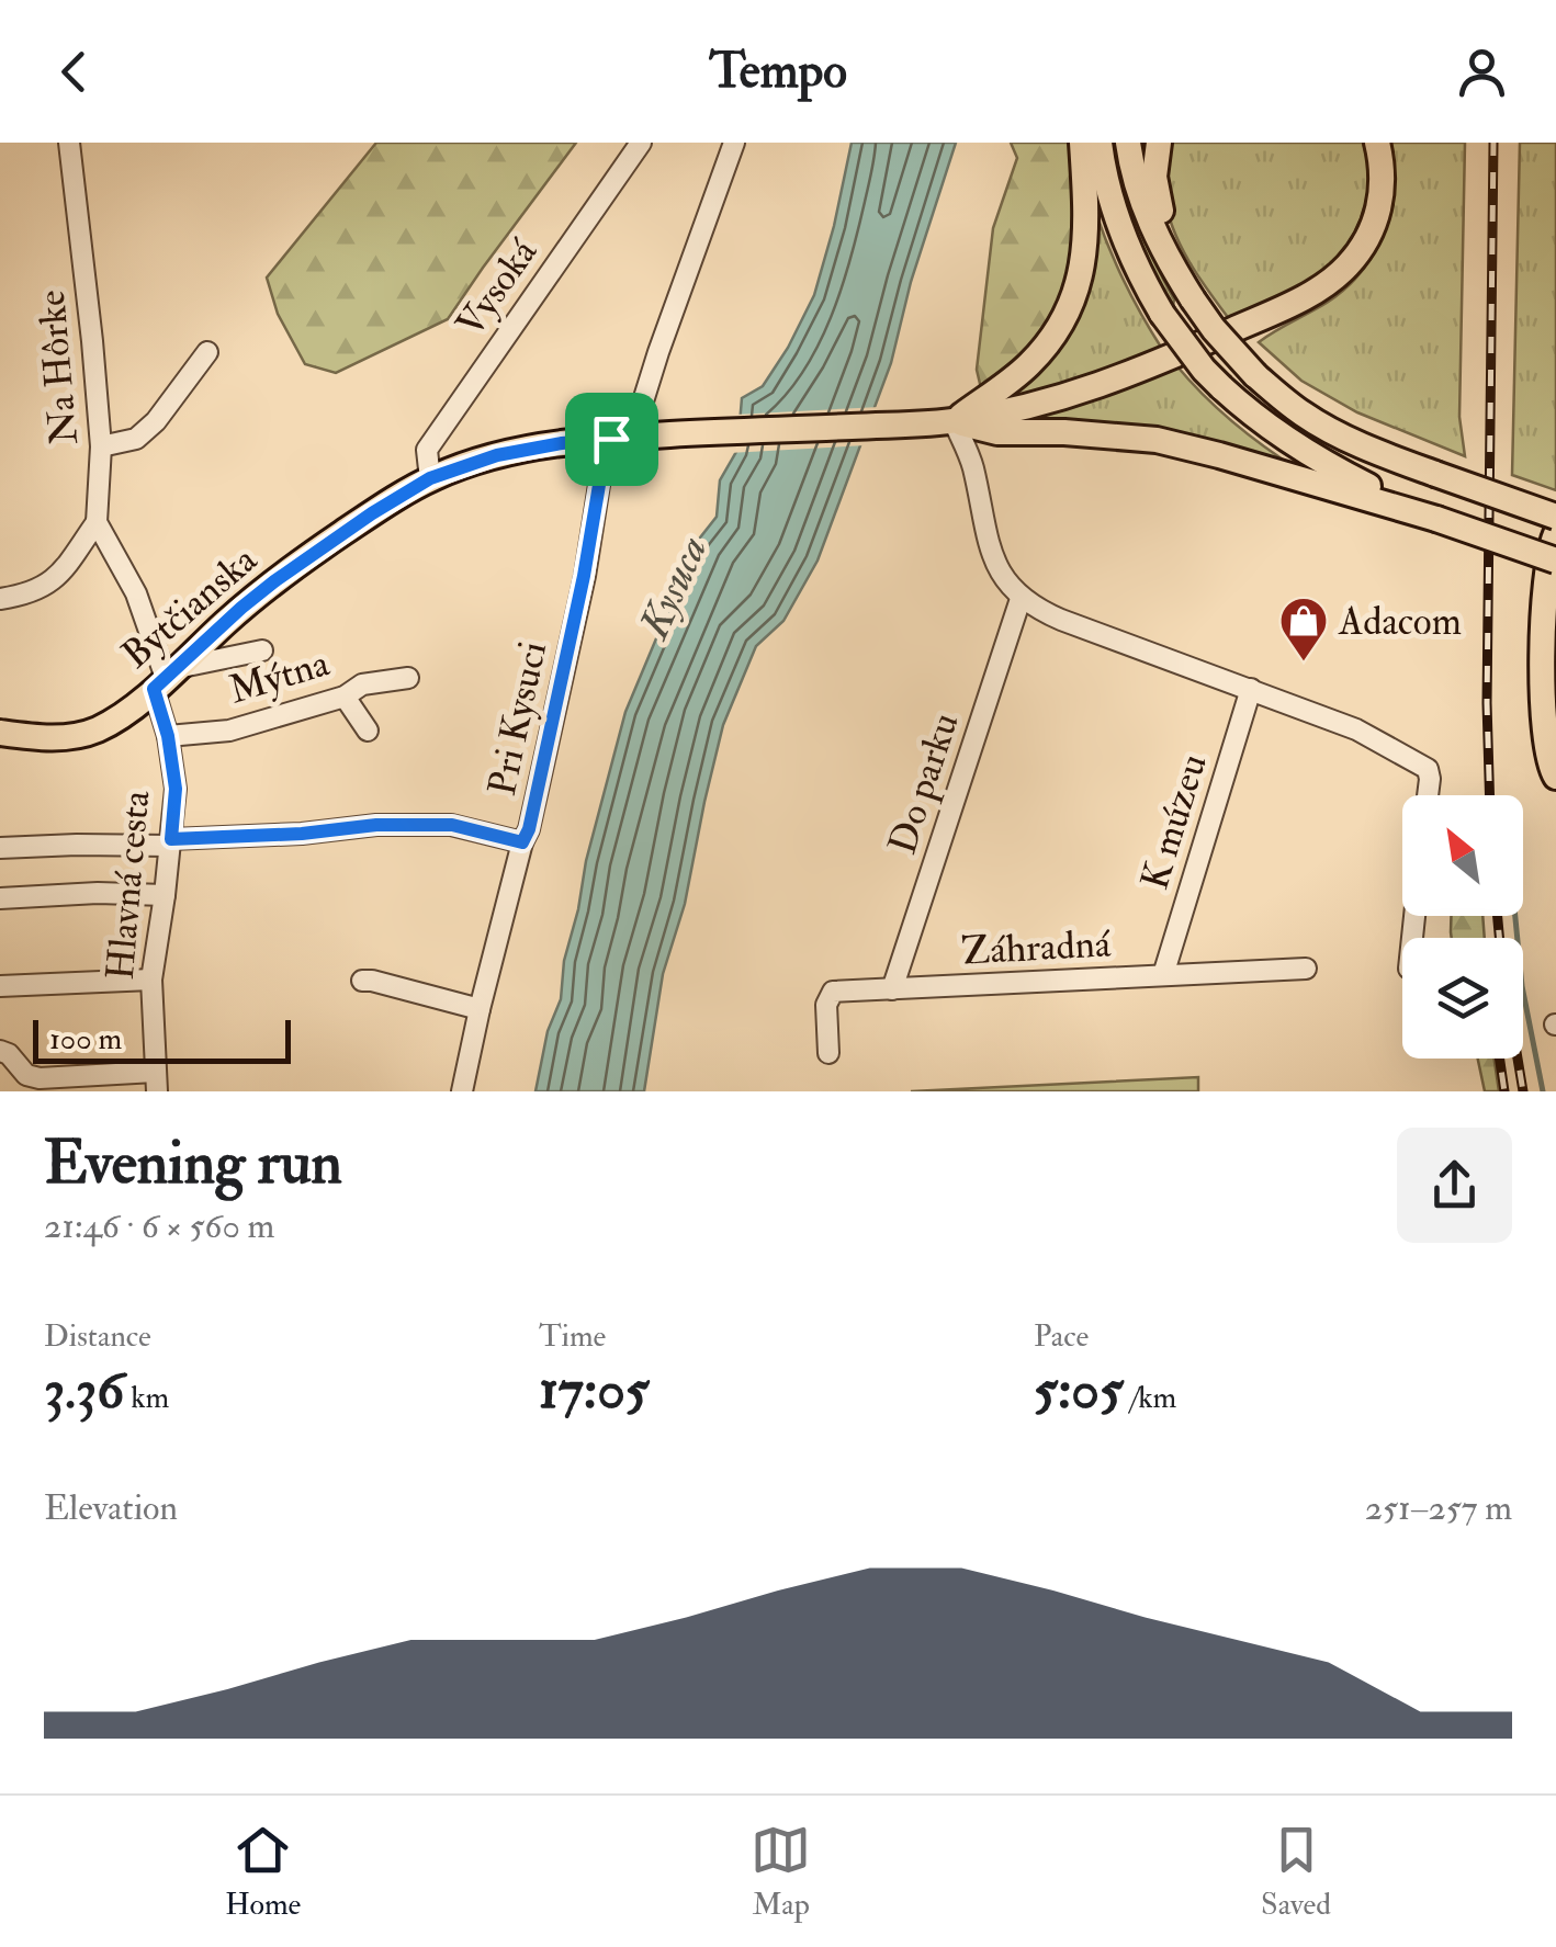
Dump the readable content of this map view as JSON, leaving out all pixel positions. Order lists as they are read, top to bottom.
{
  "streets": {
    "main road": ["Bytčianska"],
    "street": [
      "Vysoká",
      "Na Hôrke",
      "Mýtna",
      "Pri Kysuci",
      "Do parku",
      "K múzeu",
      "Hlavná cesta",
      "Záhradná"
    ]
  },
  "crossings": [
    ["Vysoká", "Bytčianska"],
    ["Bytčianska", "Pri Kysuci"],
    ["Bytčianska", "Hlavná cesta"],
    ["Mýtna", "Hlavná cesta"],
    ["Do parku", "Záhradná"],
    ["K múzeu", "Záhradná"]
  ],
  "water": ["Kysuca"],
  "places": {
    "shop": ["Adacom"]
  },
  "scale_bar": "100 m",
  "north": "top left",
  "page": {
    "header": "Tempo",
    "scale": "100 m",
    "heading": ["Evening run", "21:46 · 6 × 560 m"],
    "stats": [
      ["Distance", "3.36 km"],
      ["Time", "17:05"],
      ["Pace", "5:05 /km"]
    ],
    "chart": ["Elevation", "251–257 m"],
    "tabs": ["Home", "Map", "Saved"]
  }
}
